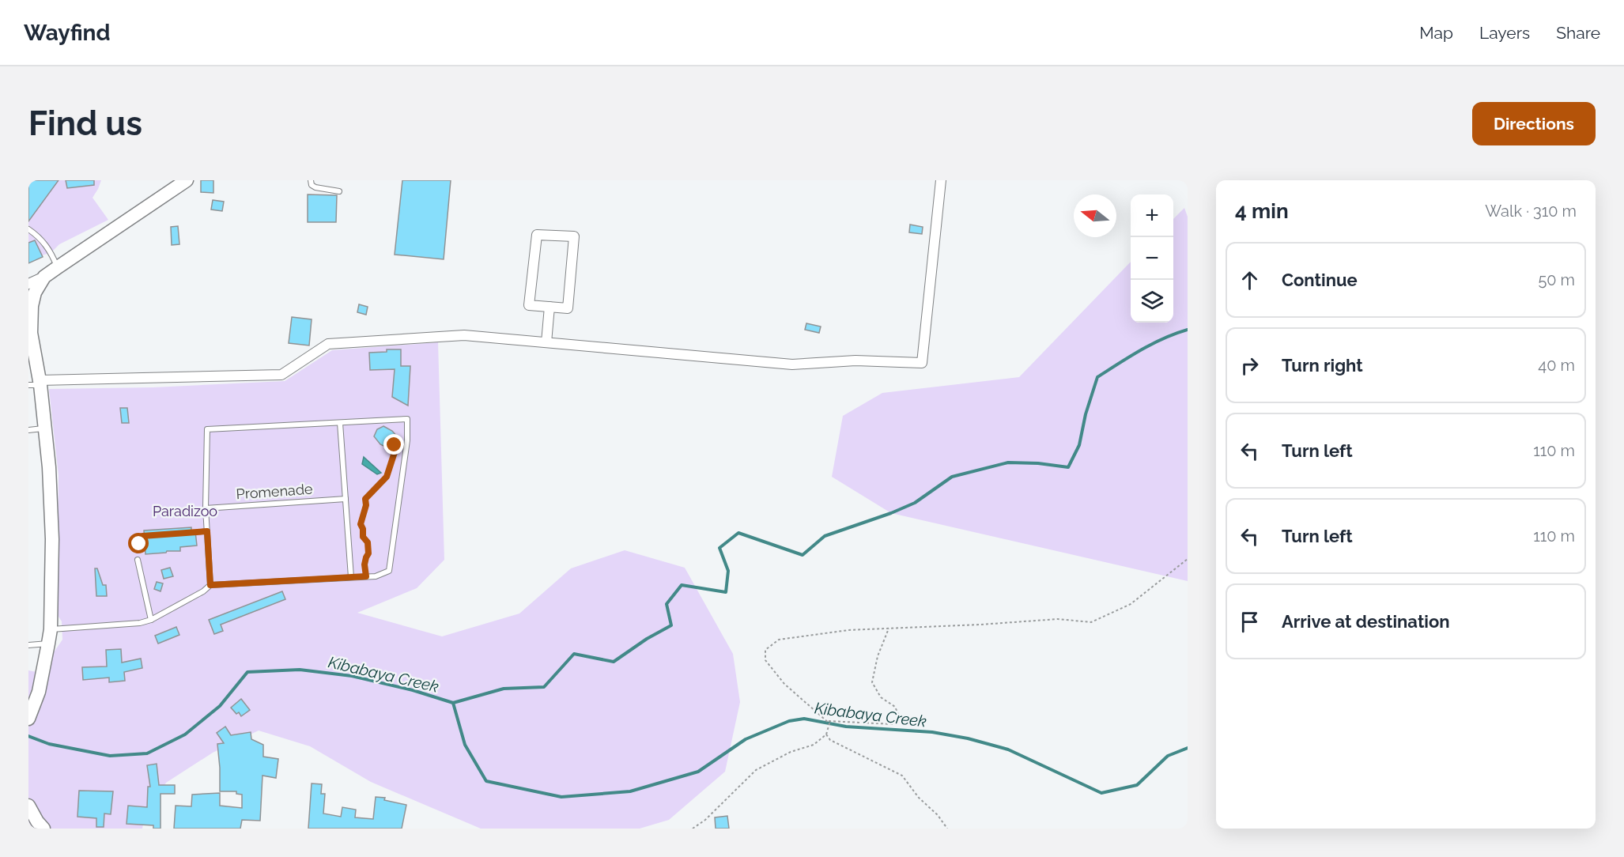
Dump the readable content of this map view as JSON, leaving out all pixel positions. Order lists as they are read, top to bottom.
{
  "streets": {
    "lane": ["Promenade"]
  },
  "water": ["Kibabaya Creek"],
  "parks": ["Paradizoo"],
  "north": "left",
  "page": {
    "header": "Wayfind",
    "nav": ["Map", "Layers", "Share"],
    "buttons": "Directions",
    "title": "Find us",
    "heading": ["4 min", "Walk · 310 m"],
    "map_buttons": ["+", "−"],
    "list": [
      ["Continue", "50 m"],
      ["Turn right", "40 m"],
      ["Turn left", "110 m"],
      ["Turn left", "110 m"],
      "Arrive at destination"
    ]
  }
}
